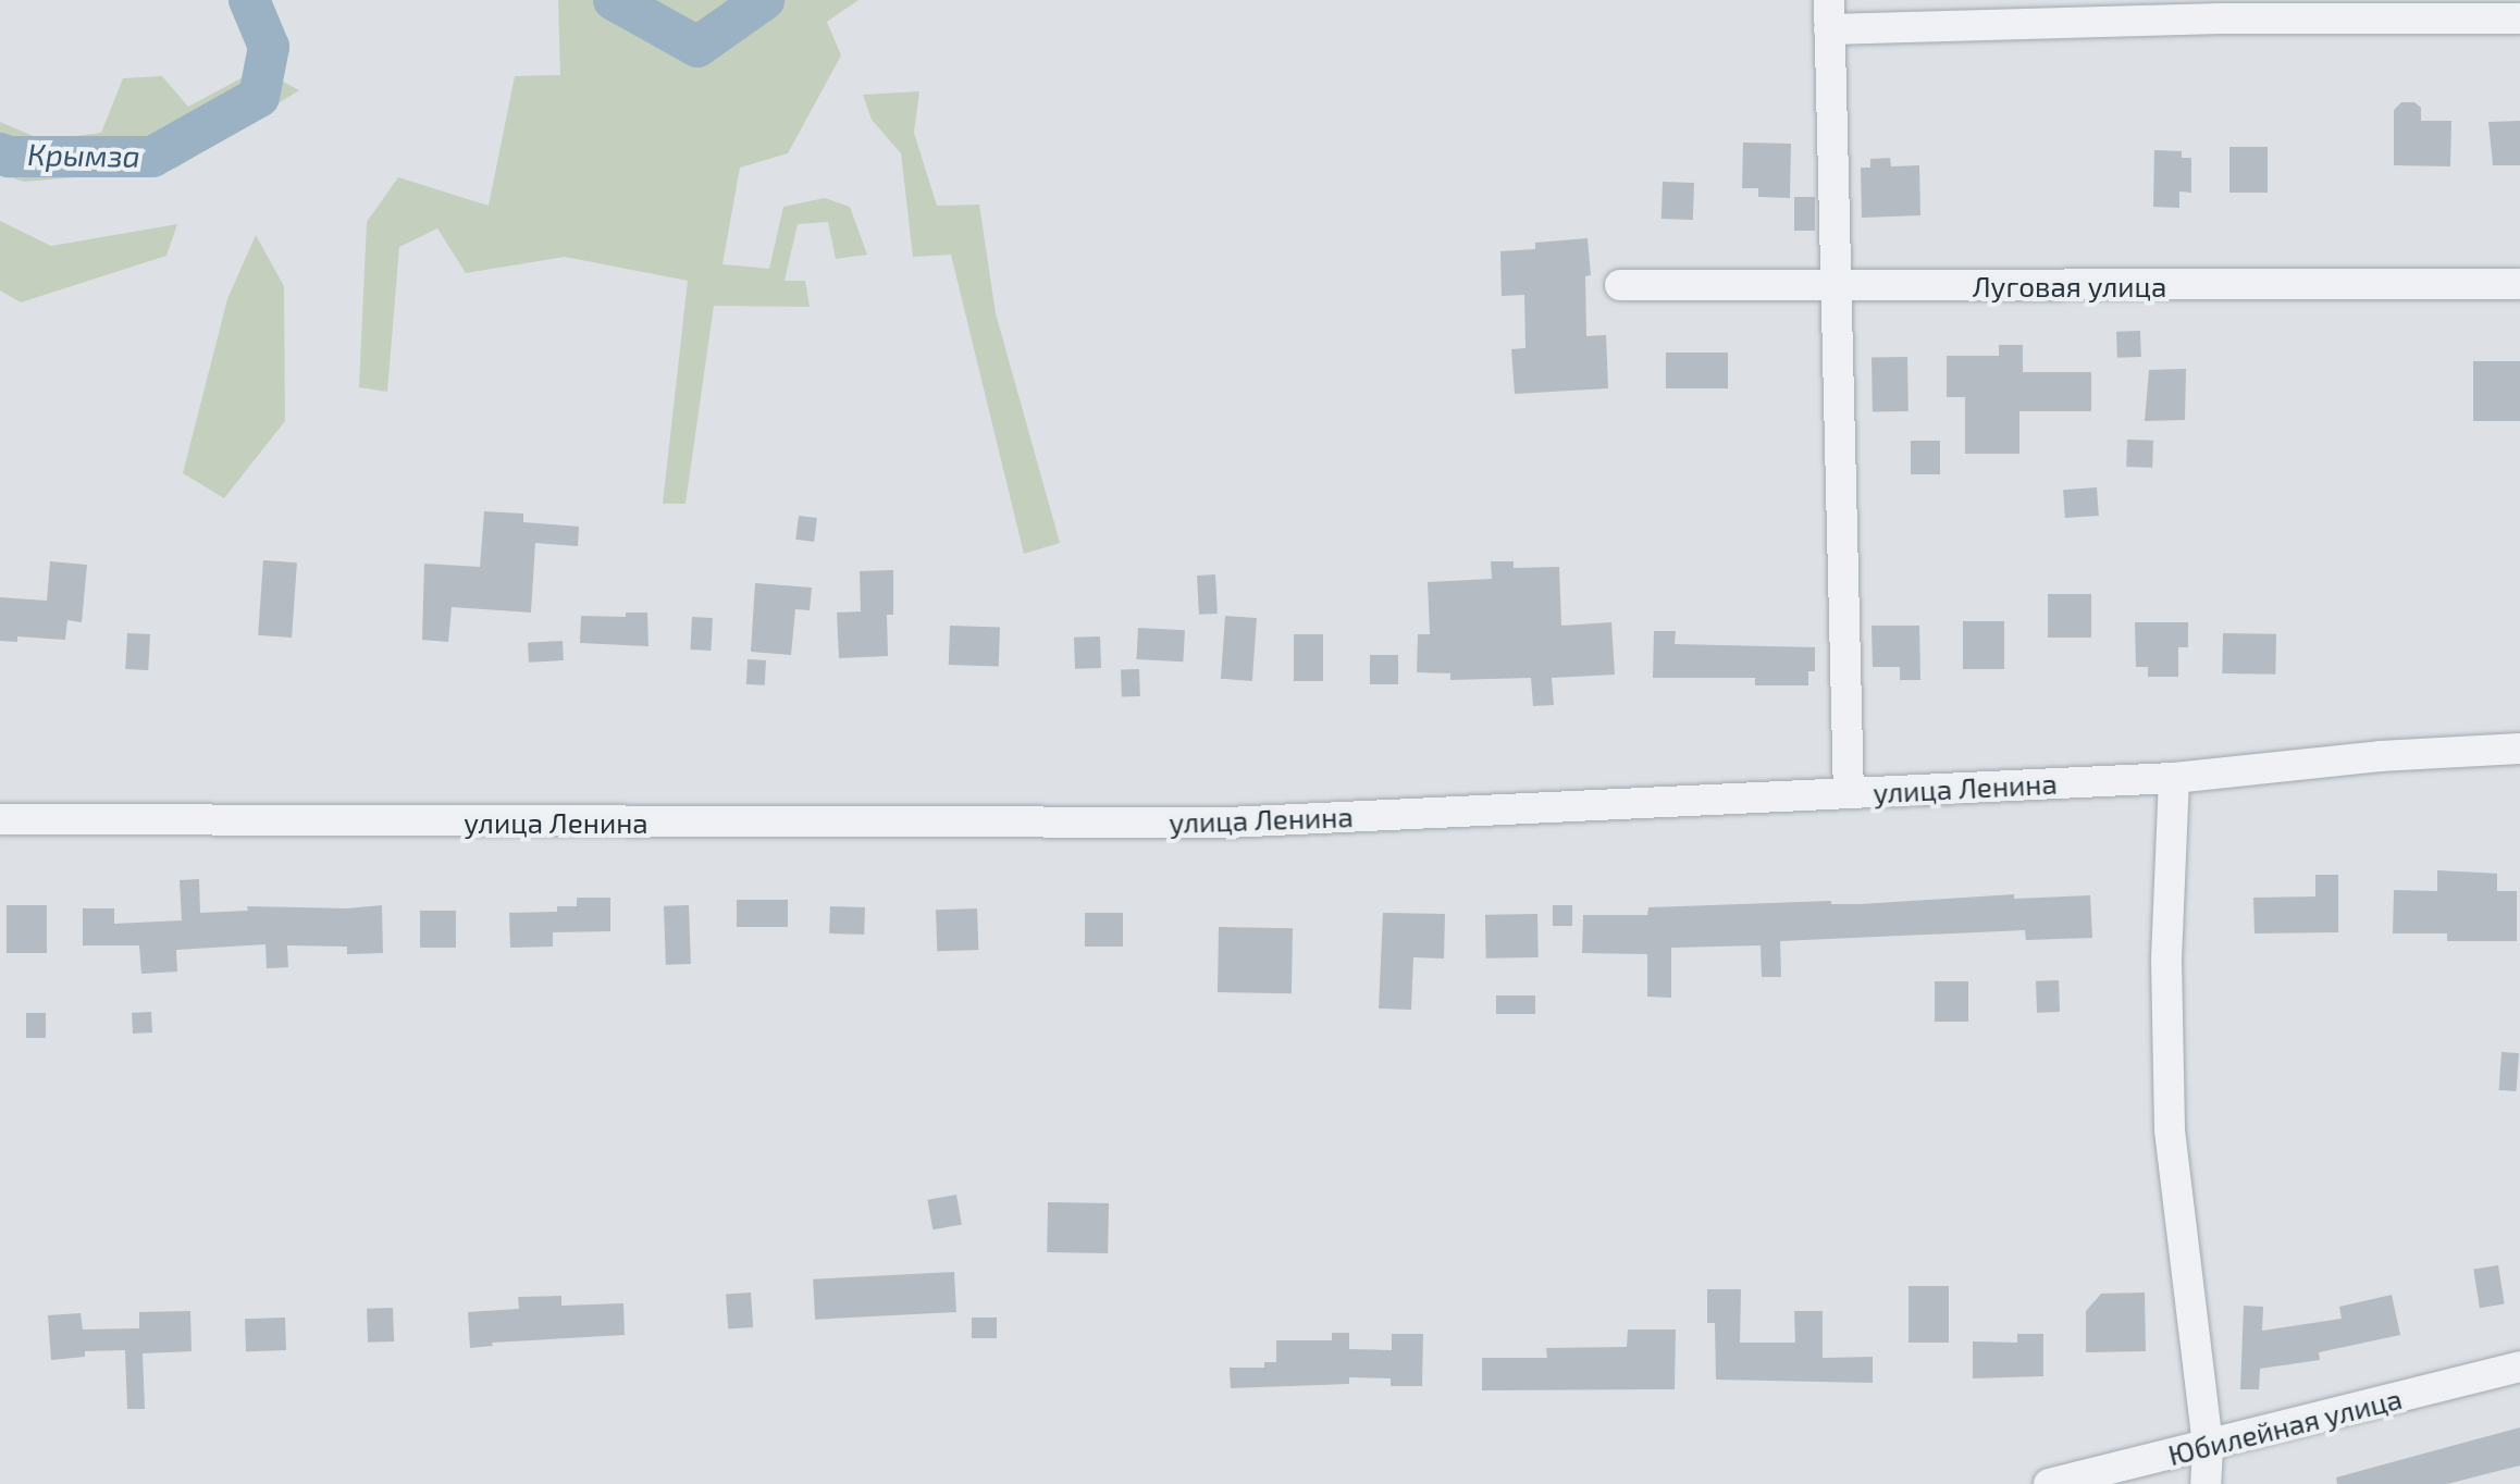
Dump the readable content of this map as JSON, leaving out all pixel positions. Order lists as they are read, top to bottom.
{
  "streets": {
    "street": ["Луговая улица", "улица Ленина", "Юбилейная улица"]
  },
  "water": ["Крымза"]
}
